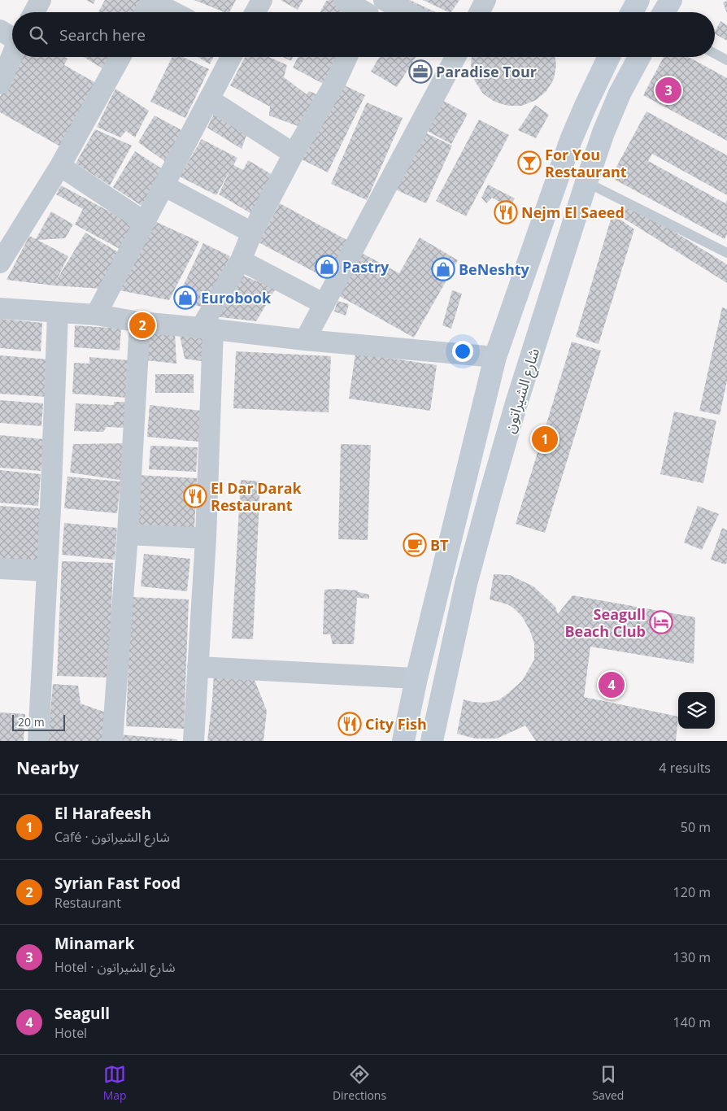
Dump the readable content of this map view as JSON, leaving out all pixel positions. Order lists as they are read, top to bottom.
{
  "streets": {
    "street": ["شارع الشيراتون"]
  },
  "places": {
    "office": ["Paradise Tour"],
    "bar": ["For You Restaurant"],
    "restaurant": ["Nejm El Saeed", "El Dar Darak Restaurant", "City Fish"],
    "shop": ["Pastry", "BeNeshty", "Eurobook"],
    "cafe": ["BT"],
    "hotel": ["Seagull Beach Club"]
  },
  "scale_bar": "20 m",
  "page": {
    "search": "Search here",
    "pins": [
      "3",
      "2",
      "1",
      "4"
    ],
    "scale": "20 m",
    "heading": ["Nearby", "4 results"],
    "list": [
      {
        "mark": "1",
        "name": "El Harafeesh",
        "note": "Café · شارع الشيراتون",
        "value": "50 m"
      },
      {
        "mark": "2",
        "name": "Syrian Fast Food",
        "note": "Restaurant",
        "value": "120 m"
      },
      {
        "mark": "3",
        "name": "Minamark",
        "note": "Hotel · شارع الشيراتون",
        "value": "130 m"
      },
      {
        "mark": "4",
        "name": "Seagull",
        "note": "Hotel",
        "value": "140 m"
      }
    ],
    "nav": ["Map", "Directions", "Saved"]
  }
}
